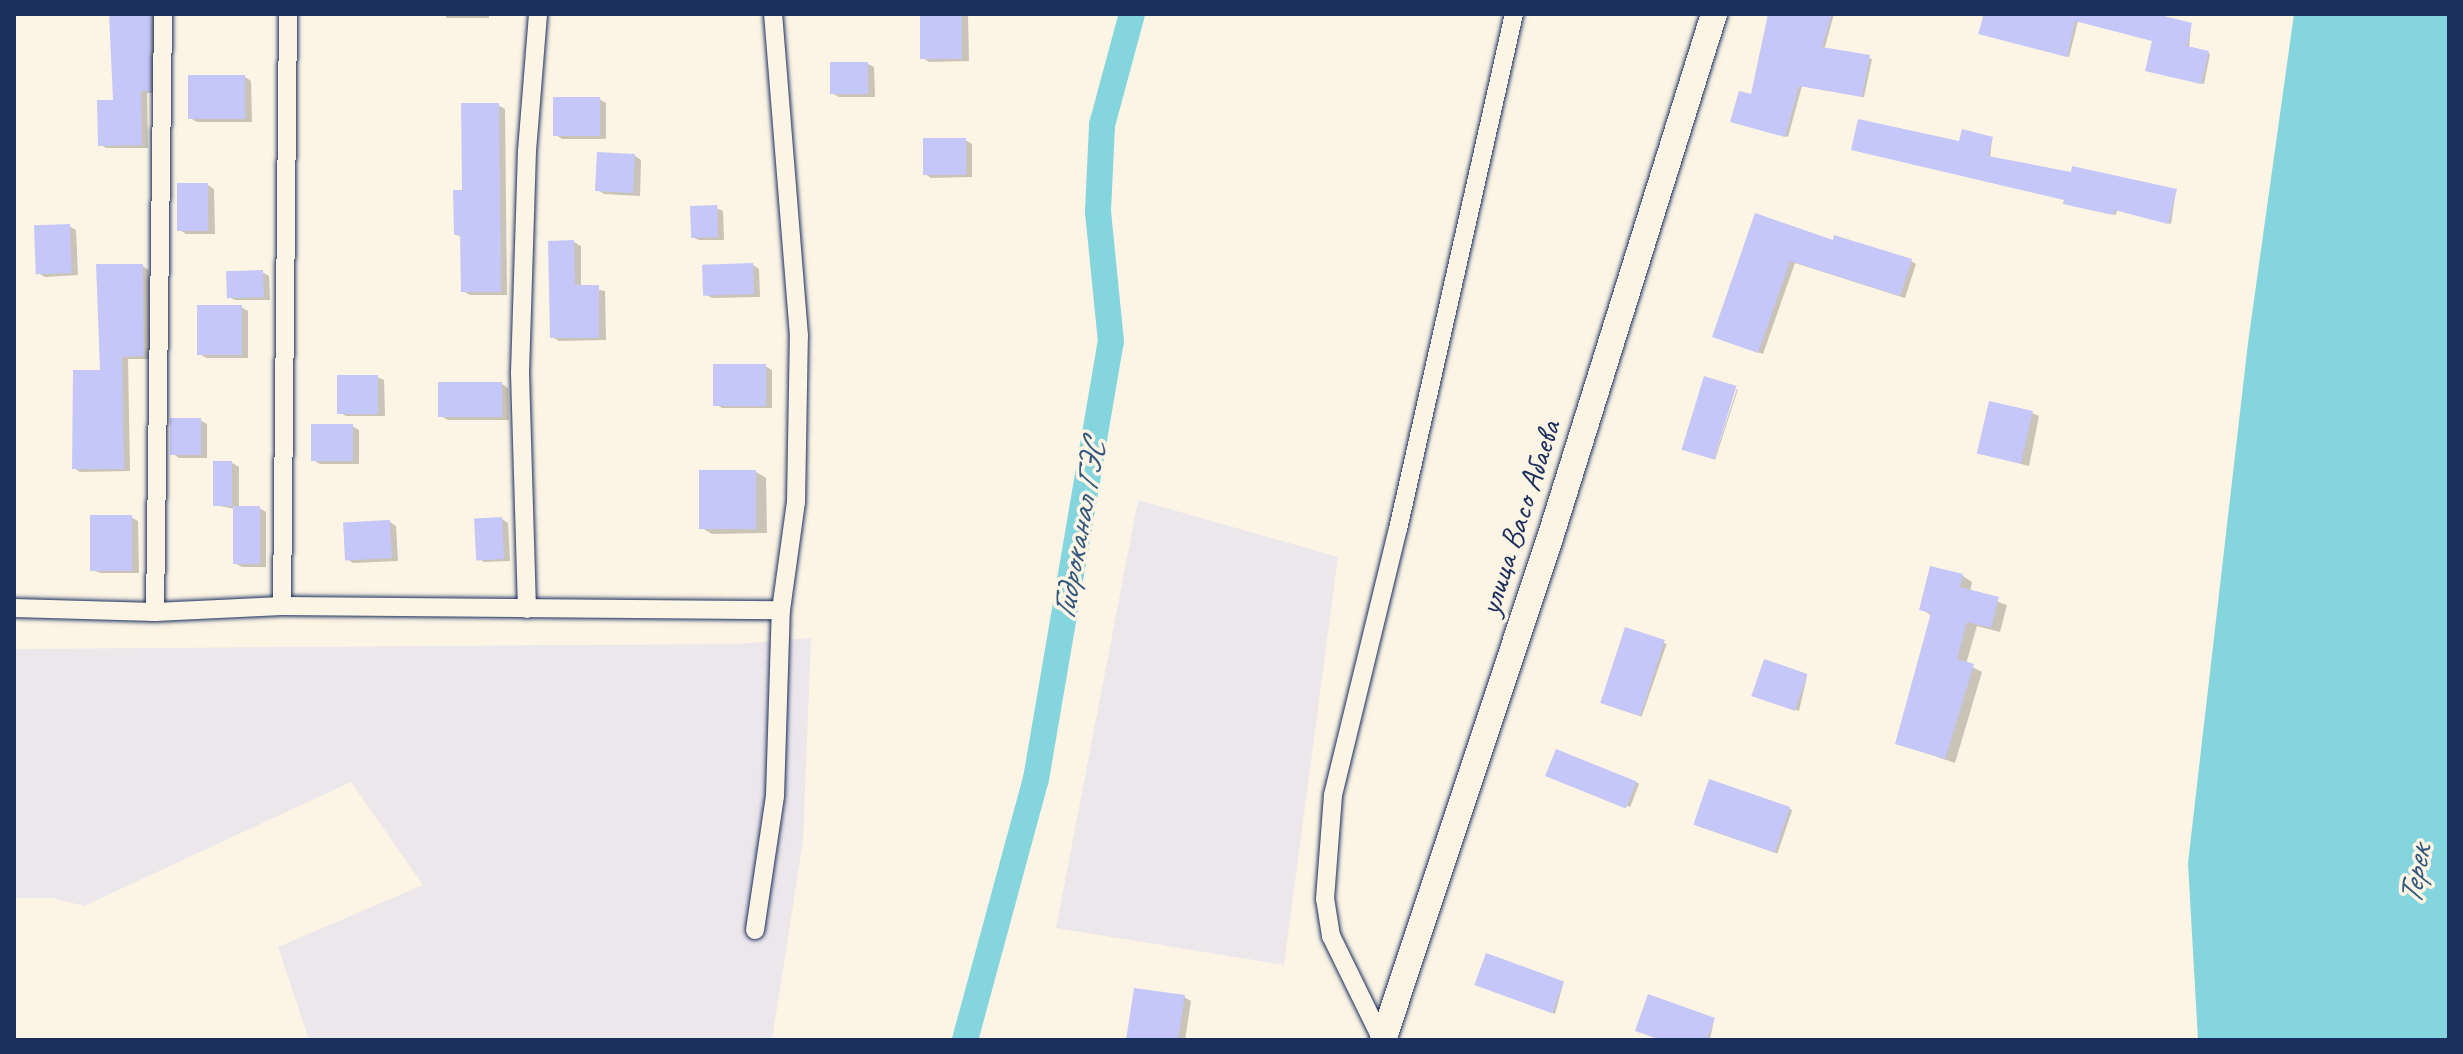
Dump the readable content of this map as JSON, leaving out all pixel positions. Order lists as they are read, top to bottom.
{
  "streets": {
    "main road": ["улица Васо Абаева"]
  },
  "water": ["Гидроканал ГЭС", "Терек"]
}
